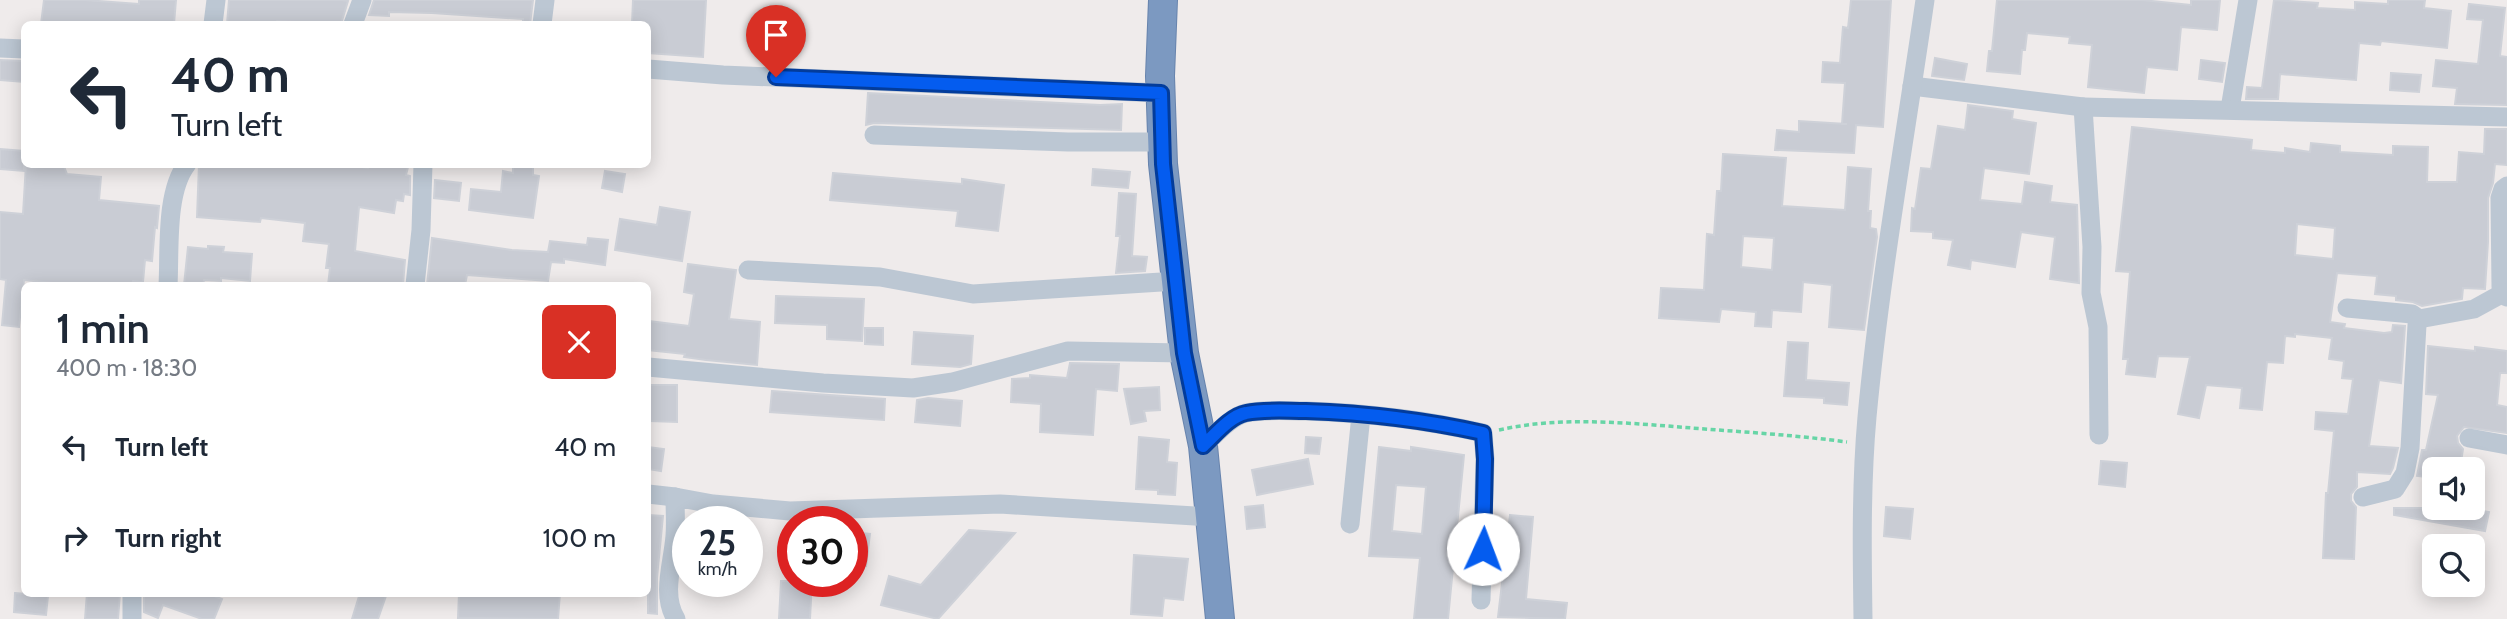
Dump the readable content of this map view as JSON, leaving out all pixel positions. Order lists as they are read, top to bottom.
{
  "page": {
    "turn": ["40 m", "Turn left"],
    "heading": ["1 min", "400 m · 18:30"],
    "list": [
      {
        "name": "Turn left",
        "value": "40 m"
      },
      {
        "name": "Turn right",
        "value": "100 m"
      }
    ],
    "speed": "25 km/h",
    "limit": "30"
  }
}
